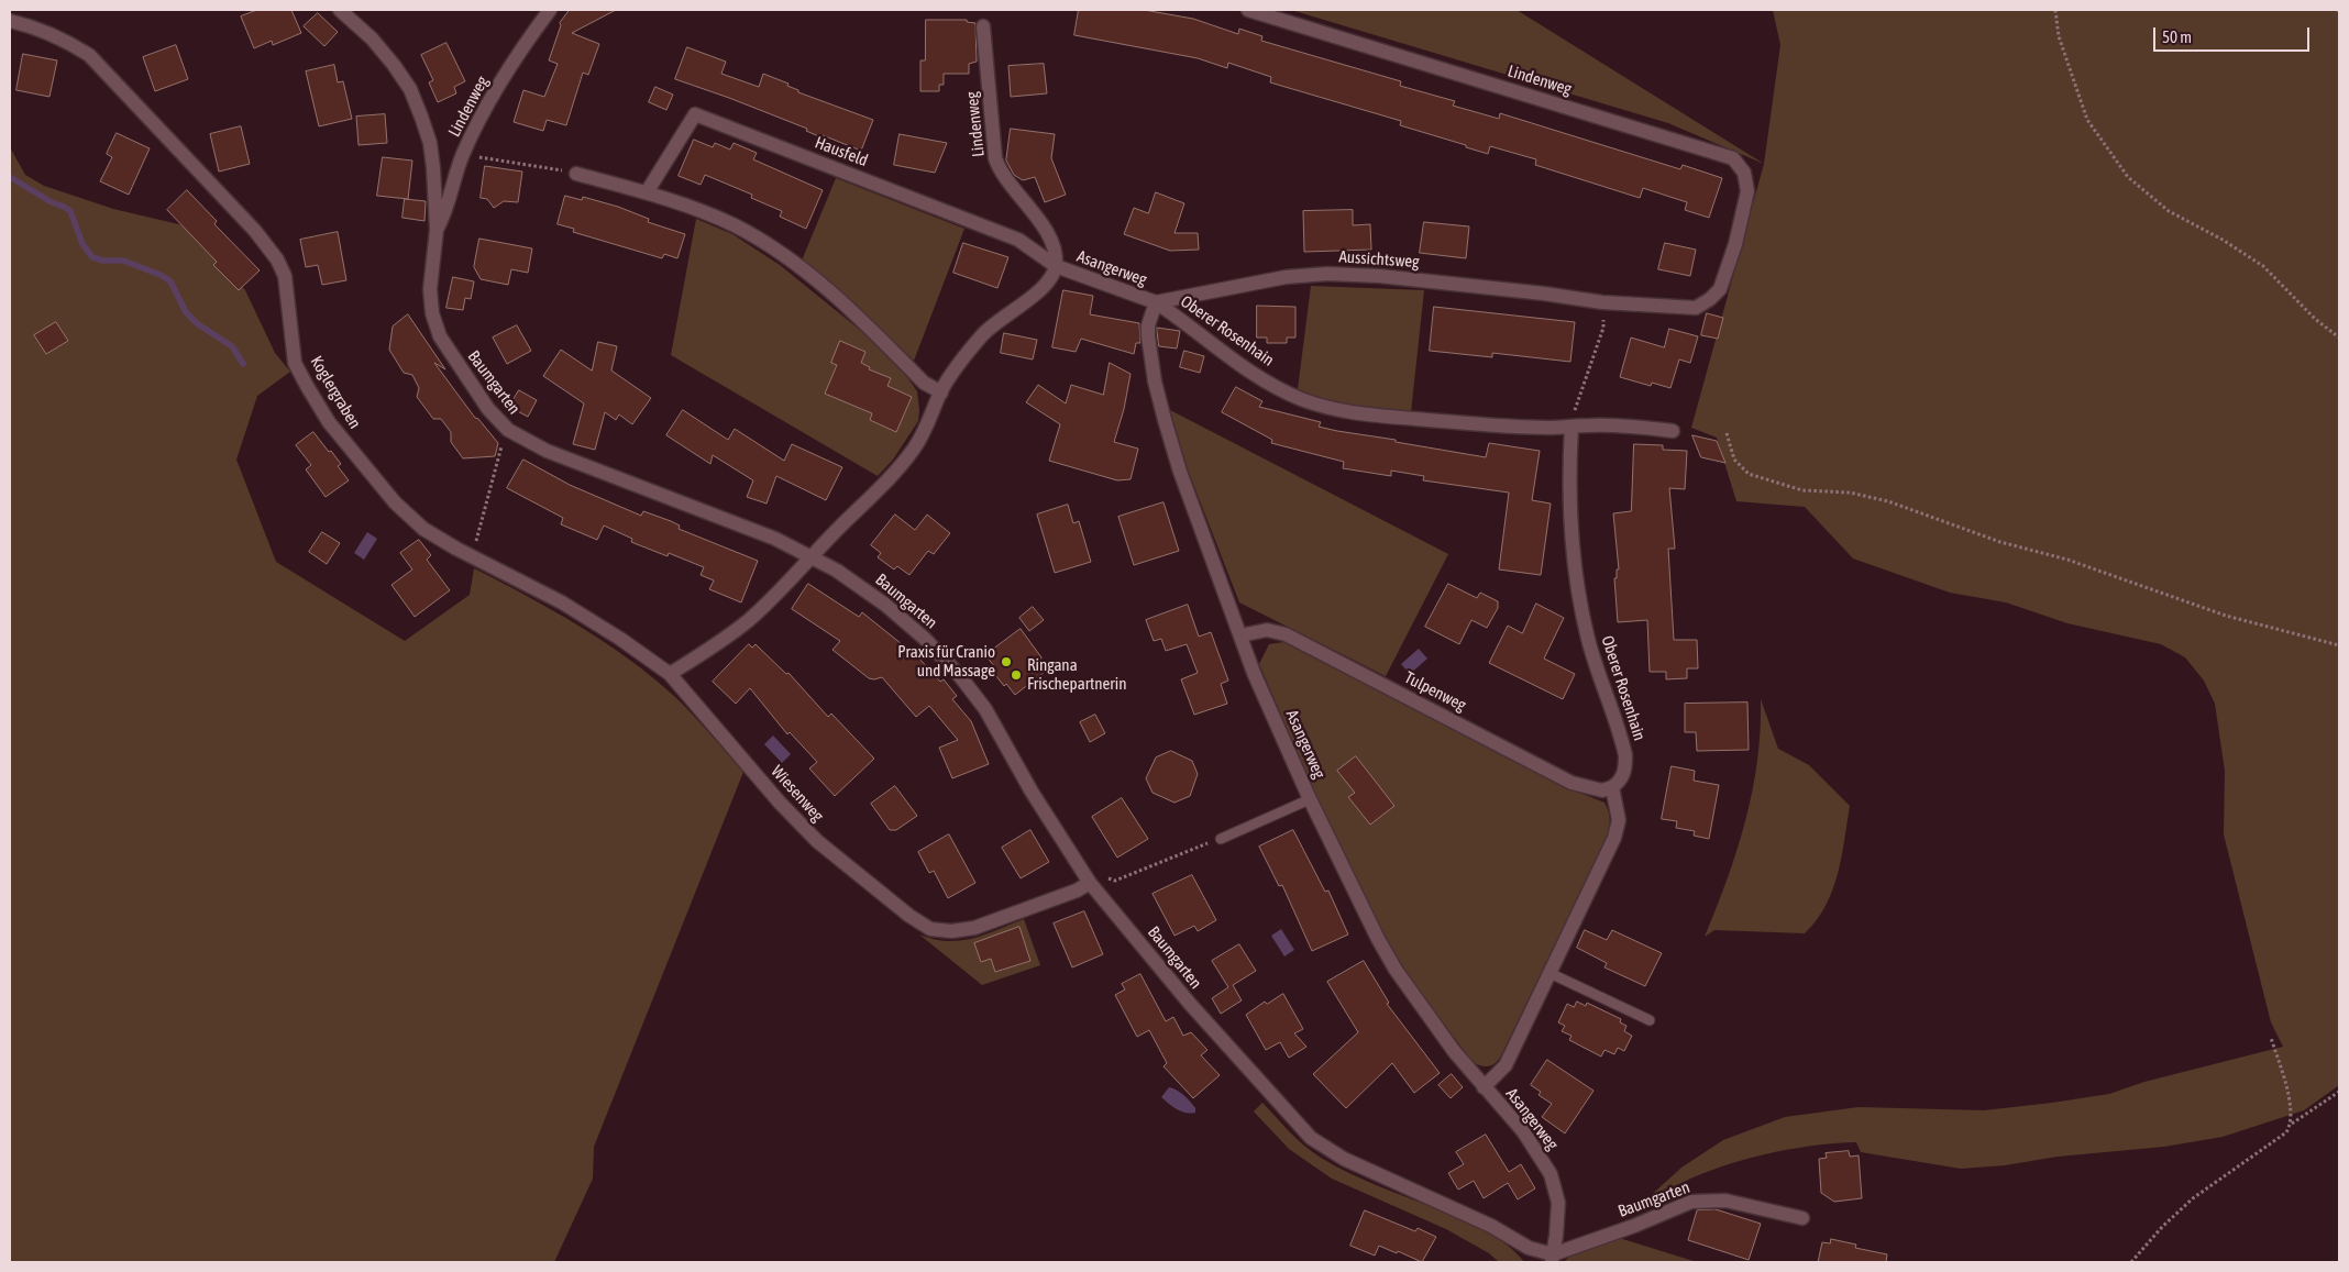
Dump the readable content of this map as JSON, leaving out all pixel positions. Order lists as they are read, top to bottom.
{
  "streets": {
    "street": [
      "Lindenweg",
      "Hausfeld",
      "Aussichtsweg",
      "Asangerweg",
      "Oberer Rosenhain",
      "Baumgarten",
      "Koglergraben",
      "Tulpenweg",
      "Wiesenweg"
    ]
  },
  "crossings": [
    ["Lindenweg", "Hausfeld"],
    ["Lindenweg", "Aussichtsweg"],
    ["Lindenweg", "Asangerweg"],
    ["Lindenweg", "Baumgarten"],
    ["Hausfeld", "Asangerweg"],
    ["Aussichtsweg", "Asangerweg"],
    ["Aussichtsweg", "Oberer Rosenhain"],
    ["Asangerweg", "Oberer Rosenhain"],
    ["Asangerweg", "Baumgarten"],
    ["Asangerweg", "Tulpenweg"],
    ["Oberer Rosenhain", "Tulpenweg"],
    ["Baumgarten", "Wiesenweg"],
    ["Koglergraben", "Wiesenweg"]
  ],
  "places": ["Praxis für Cranio und Massage", "Ringana Frischepartnerin"],
  "scale_bar": "50 m"
}
